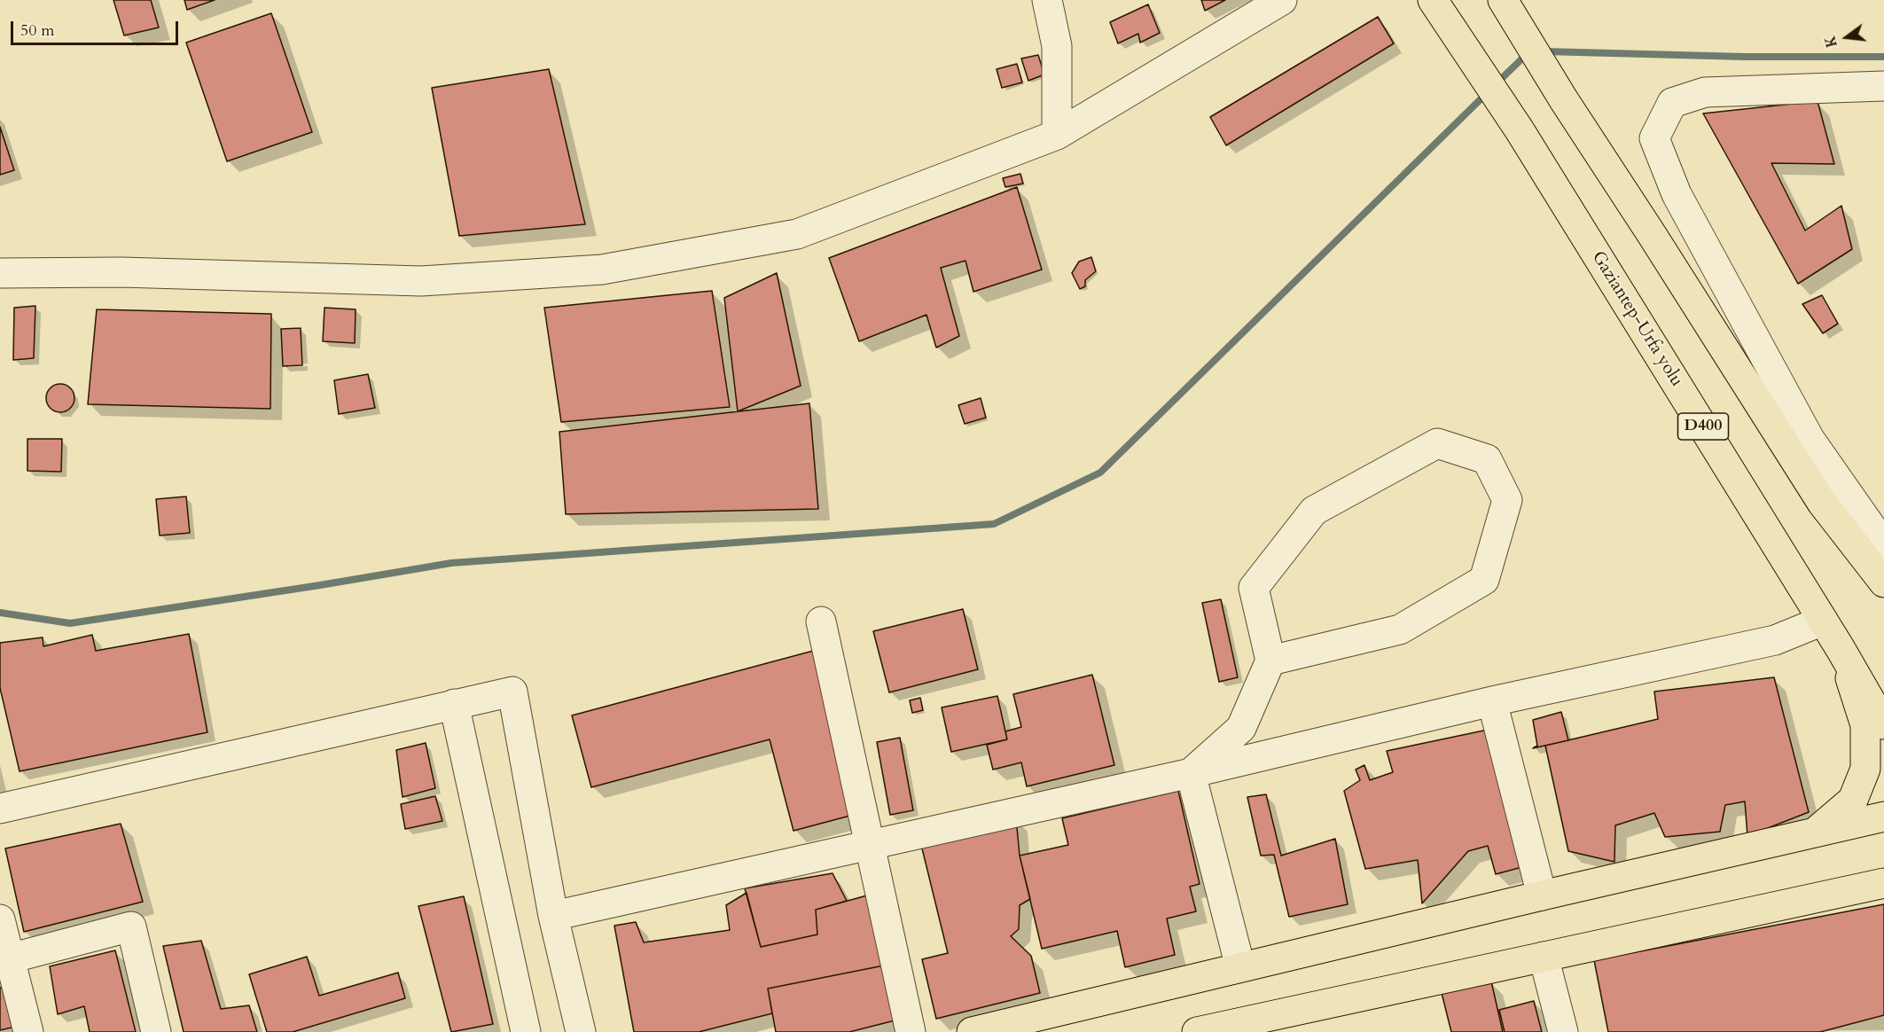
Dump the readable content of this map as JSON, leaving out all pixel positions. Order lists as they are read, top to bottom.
{
  "streets": {
    "main road": ["Gaziantep-Urfa yolu", "D400"]
  },
  "scale_bar": "50 m",
  "north": "left"
}
